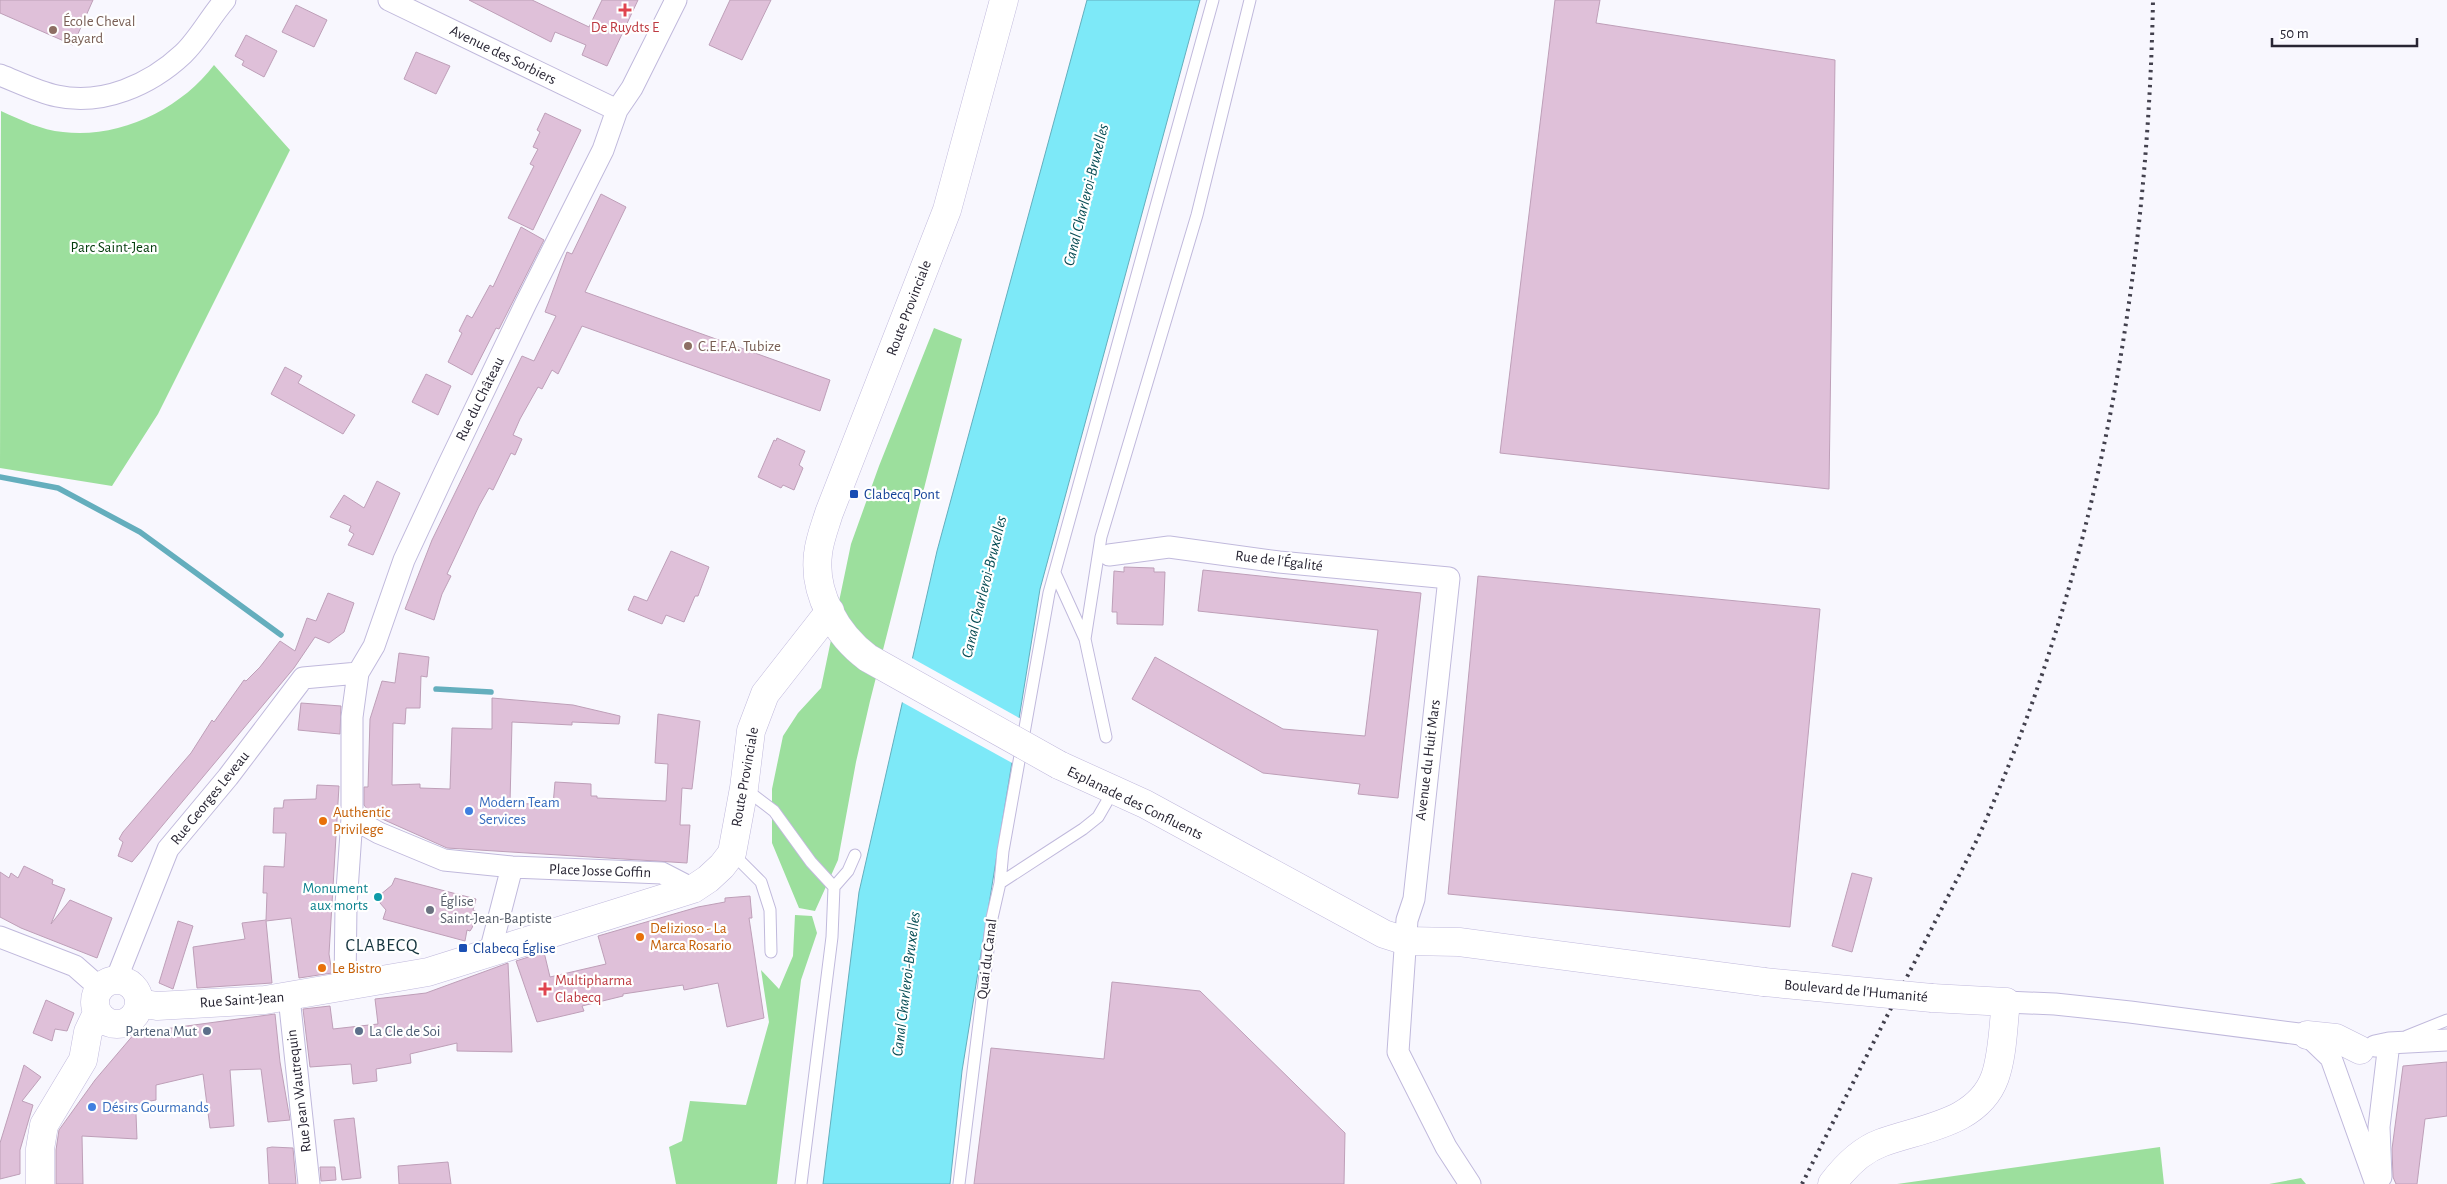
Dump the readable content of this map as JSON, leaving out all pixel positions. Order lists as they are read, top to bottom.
{
  "streets": {
    "main road": [
      "Route Provinciale",
      "Esplanade des Confluents",
      "Place Josse Goffin",
      "Boulevard de l'Humanité",
      "Rue Saint-Jean"
    ],
    "street": [
      "Avenue des Sorbiers",
      "Rue du Château",
      "Rue de l'Égalité",
      "Avenue du Huit Mars",
      "Rue Georges Leveau",
      "Rue Jean Wautrequin"
    ],
    "lane": ["Quai du Canal"]
  },
  "crossings": [
    ["Avenue des Sorbiers", "Rue du Château"],
    ["Route Provinciale", "Esplanade des Confluents"],
    ["Rue du Château", "Rue Georges Leveau"],
    ["Rue du Château", "Place Josse Goffin"],
    ["Rue de l'Égalité", "Avenue du Huit Mars"],
    ["Avenue du Huit Mars", "Esplanade des Confluents"],
    ["Avenue du Huit Mars", "Boulevard de l'Humanité"],
    ["Rue Georges Leveau", "Rue Saint-Jean"],
    ["Esplanade des Confluents", "Boulevard de l'Humanité"],
    ["Place Josse Goffin", "Rue Saint-Jean"],
    ["Rue Saint-Jean", "Rue Jean Wautrequin"]
  ],
  "districts": ["CLABECQ"],
  "water": ["Canal Charleroi-Bruxelles"],
  "parks": ["Parc Saint-Jean"],
  "places": {
    "health": ["De Ruydts E", "Multipharma Clabecq"],
    "other": [
      "École Cheval Bayard",
      "C.E.F.A. Tubize",
      "Modern Team Services",
      "Authentic Privilege",
      "Monument aux morts",
      "Église Saint-Jean-Baptiste",
      "Delizioso - La Marca Rosario",
      "Le Bistro",
      "Partena Mut",
      "La Cle de Soi",
      "Désirs Gourmands"
    ],
    "transit": ["Clabecq Pont", "Clabecq Église"]
  },
  "scale_bar": "50 m"
}
